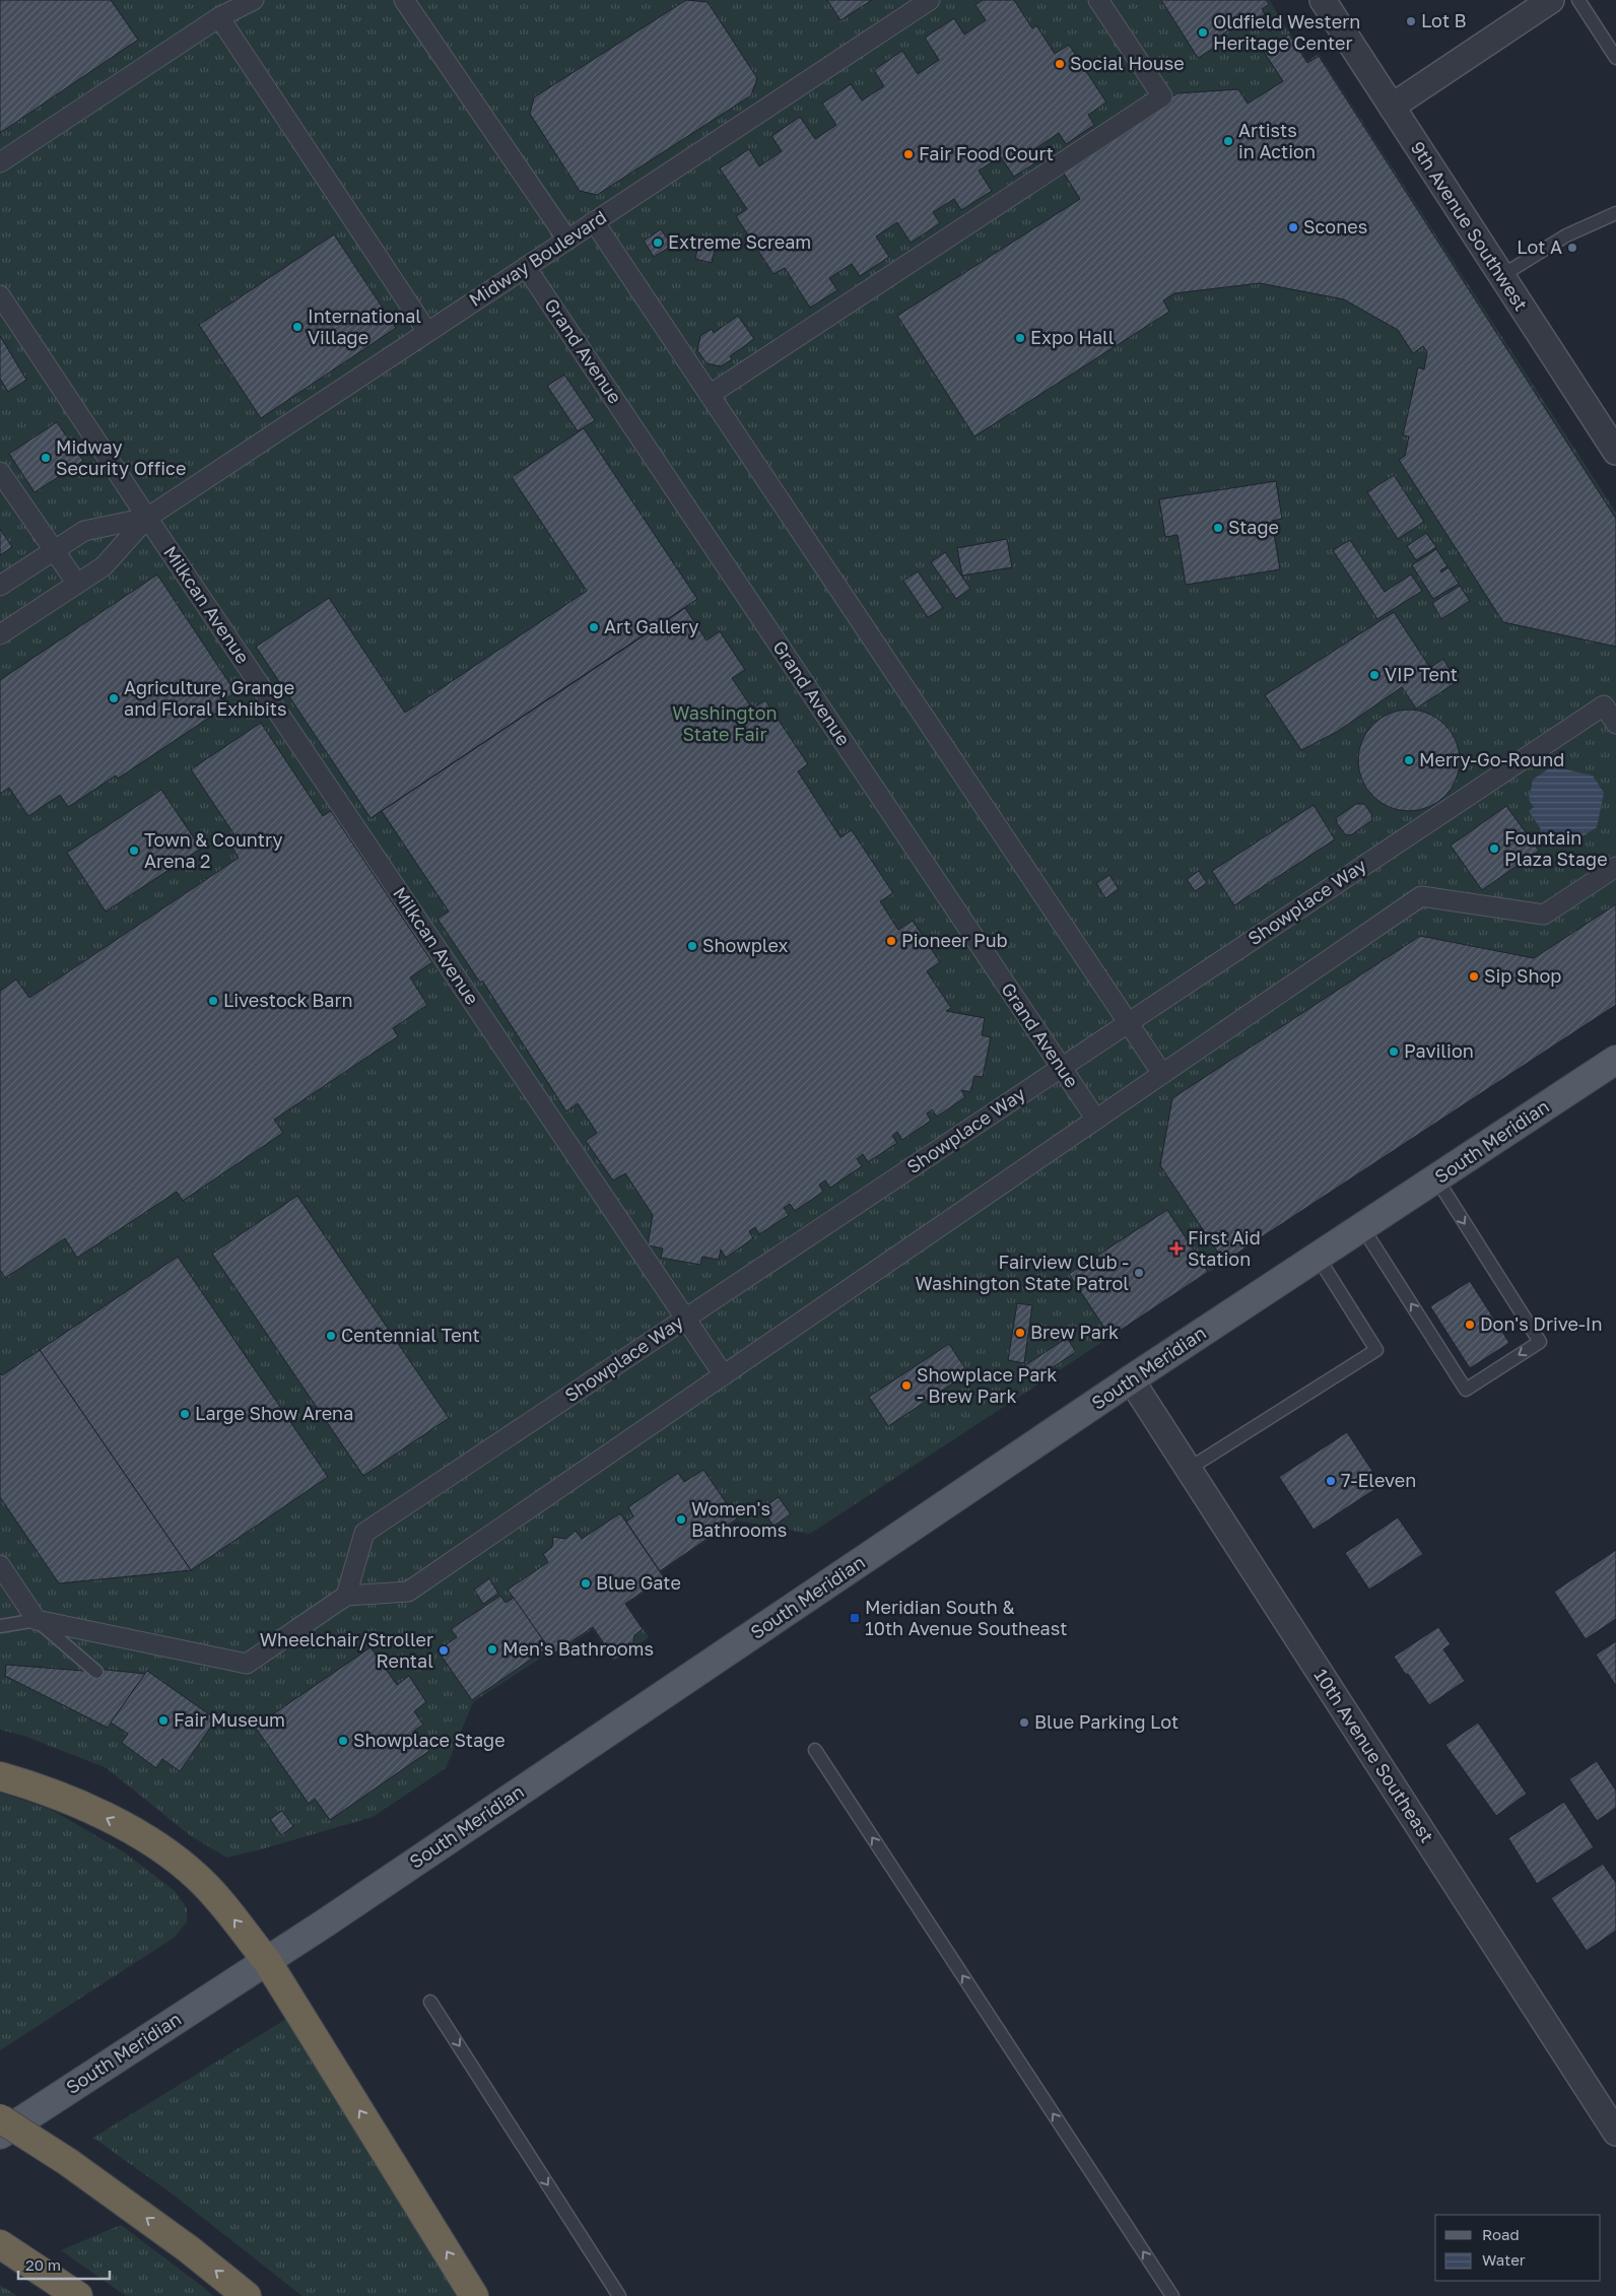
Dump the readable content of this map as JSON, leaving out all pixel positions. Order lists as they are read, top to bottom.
{
  "streets": {
    "main road": ["South Meridian"],
    "street": [
      "9th Avenue Southwest",
      "Midway Boulevard",
      "Grand Avenue",
      "Milkcan Avenue",
      "Showplace Way",
      "10th Avenue Southeast"
    ]
  },
  "crossings": [
    ["Midway Boulevard", "Grand Avenue"],
    ["Midway Boulevard", "Milkcan Avenue"],
    ["Grand Avenue", "Showplace Way"],
    ["Milkcan Avenue", "Showplace Way"],
    ["South Meridian", "10th Avenue Southeast"]
  ],
  "parks": ["Washington State Fair"],
  "places": {
    "other": [
      "Lot B",
      "Oldfield Western Heritage Center",
      "Social House",
      "Artists in Action",
      "Fair Food Court",
      "Scones",
      "Extreme Scream",
      "Lot A",
      "International Village",
      "Expo Hall",
      "Midway Security Office",
      "Stage",
      "Art Gallery",
      "VIP Tent",
      "Agriculture, Grange and Floral Exhibits",
      "Merry-Go-Round",
      "Fountain Plaza Stage",
      "Town & Country Arena 2",
      "Pioneer Pub",
      "Showplex",
      "Sip Shop",
      "Livestock Barn",
      "Pavilion",
      "Fairview Club - Washington State Patrol",
      "Don's Drive-In",
      "Brew Park",
      "Centennial Tent",
      "Showplace Park - Brew Park",
      "Large Show Arena",
      "7-Eleven",
      "Women's Bathrooms",
      "Blue Gate",
      "Men's Bathrooms",
      "Wheelchair/Stroller Rental",
      "Fair Museum",
      "Blue Parking Lot",
      "Showplace Stage"
    ],
    "health": ["First Aid Station"],
    "transit": ["Meridian South & 10th Avenue Southeast"]
  },
  "legend": ["Road", "Water"],
  "scale_bar": "20 m"
}
